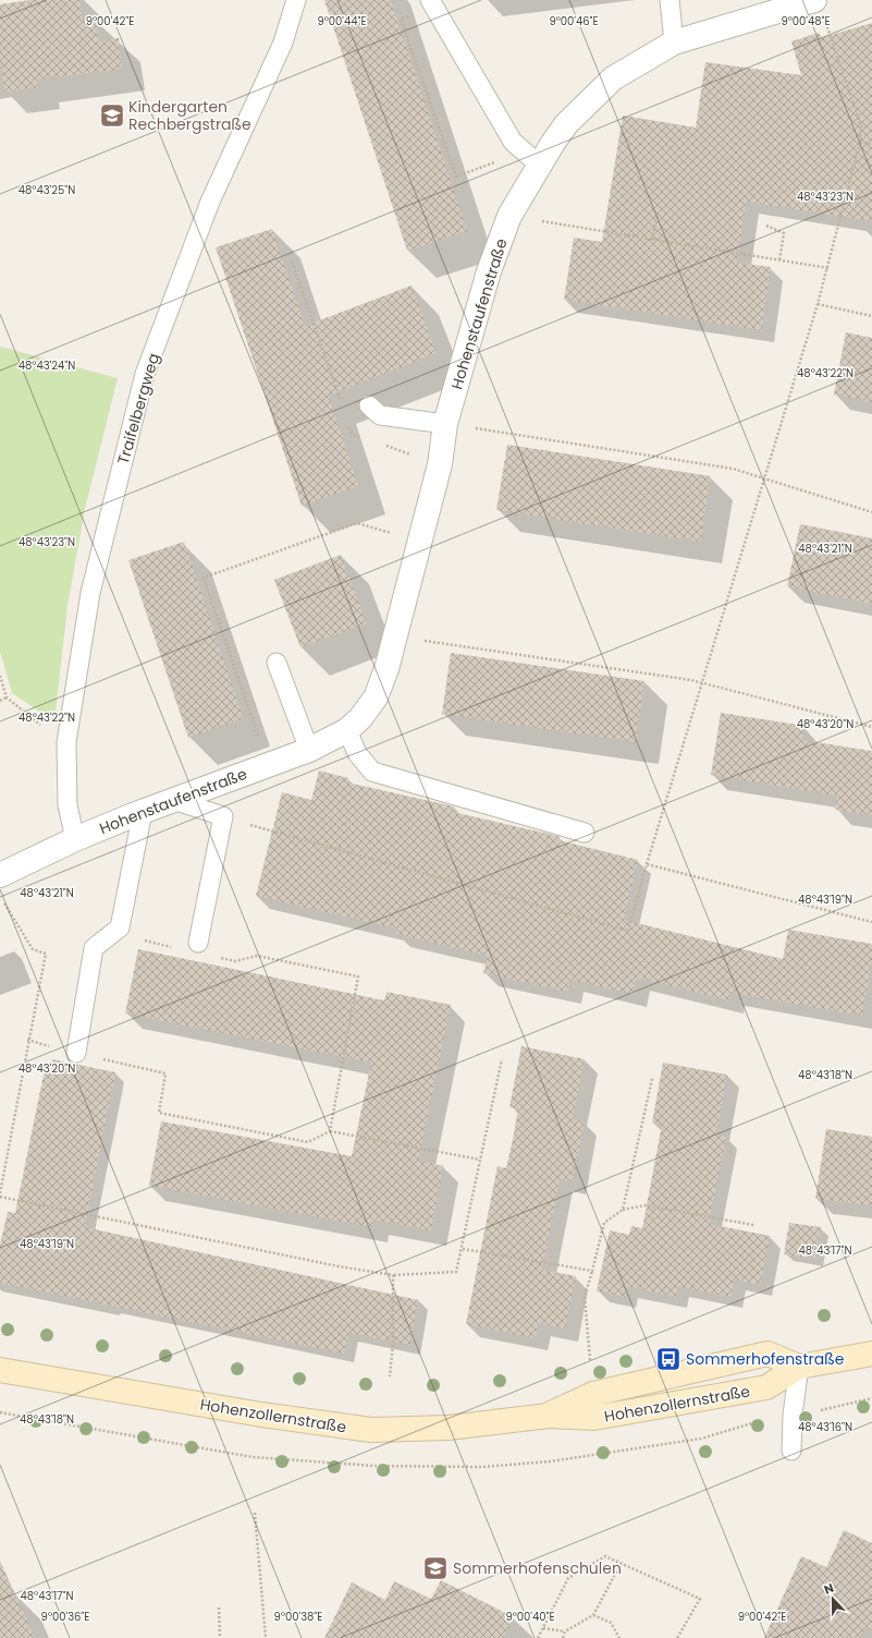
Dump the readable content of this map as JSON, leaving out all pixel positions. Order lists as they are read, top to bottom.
{
  "streets": {
    "street": ["Hohenstaufenstraße", "Hohenzollernstraße"],
    "lane": ["Traifelbergweg"]
  },
  "crossings": [
    ["Hohenstaufenstraße", "Traifelbergweg"]
  ],
  "places": {
    "school or university": ["Kindergarten Rechbergstraße", "Sommerhofenschulen"],
    "bus stop": ["Sommerhofenstraße"]
  },
  "north": "top",
  "coordinates": [
    "9°00'42\"E",
    "9°00'44\"E",
    "9°00'46\"E",
    "9°00'48\"E",
    "48°43'25\"N",
    "48°43'23\"N",
    "48°43'24\"N",
    "48°43'22\"N",
    "48°43'21\"N",
    "48°43'20\"N",
    "48°43'19\"N",
    "48°43'18\"N",
    "48°43'17\"N",
    "48°43'16\"N",
    "9°00'36\"E",
    "9°00'38\"E",
    "9°00'40\"E"
  ]
}
